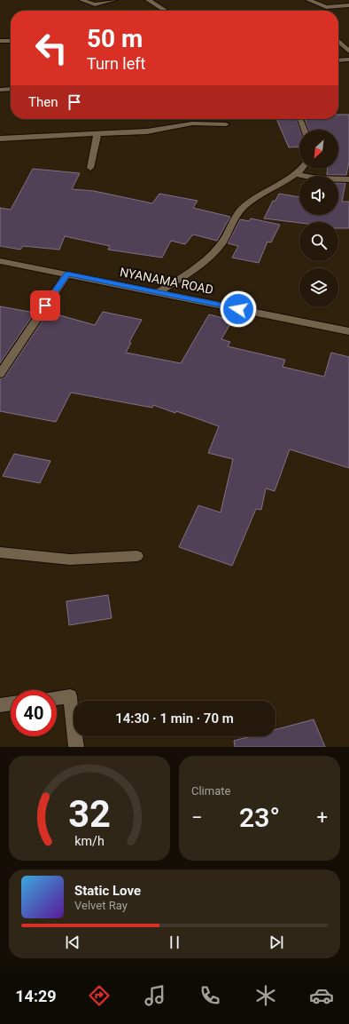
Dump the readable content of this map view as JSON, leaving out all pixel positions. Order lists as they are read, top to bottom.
{
  "streets": {
    "street": ["NYANAMA ROAD"]
  },
  "north": "bottom left",
  "page": {
    "turn": ["50 m", "Turn left"],
    "then": "Then",
    "limit": "40",
    "trip": "14:30 · 1 min · 70 m",
    "tile": "Climate",
    "heat": ["−", "23°", "+"],
    "song": ["Static Love", "Velvet Ray"],
    "tabs": "14:29",
    "gauge": ["32", "km/h"]
  }
}
